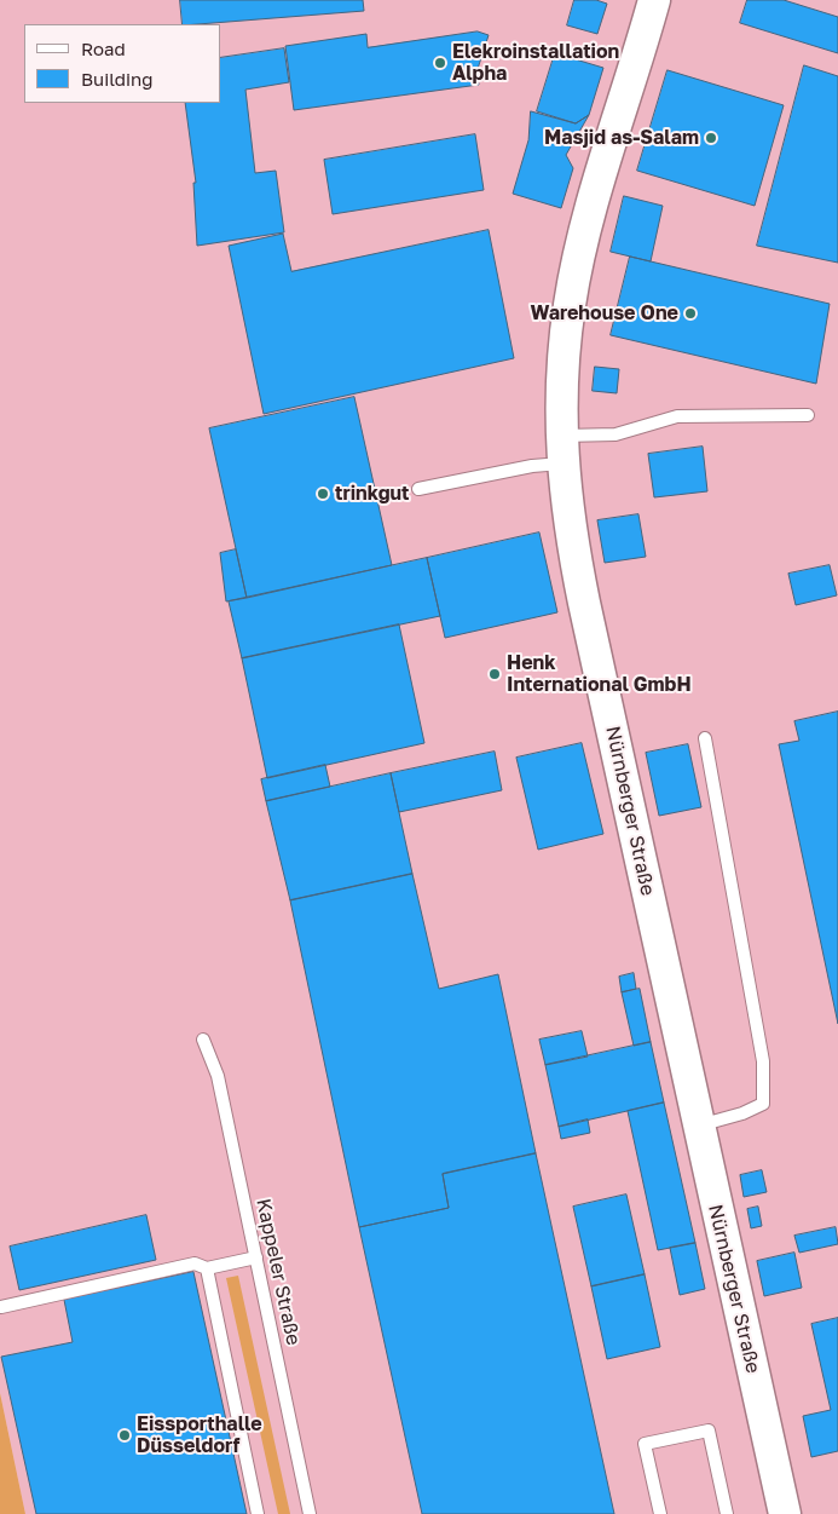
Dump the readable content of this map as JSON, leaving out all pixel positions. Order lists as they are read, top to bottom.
{
  "streets": {
    "street": ["Nürnberger Straße"],
    "lane": ["Kappeler Straße"]
  },
  "places": [
    "Elekroinstallation Alpha",
    "Masjid as-Salam",
    "Warehouse One",
    "trinkgut",
    "Henk International GmbH",
    "Eissporthalle Düsseldorf"
  ],
  "legend": ["Road", "Building"]
}
